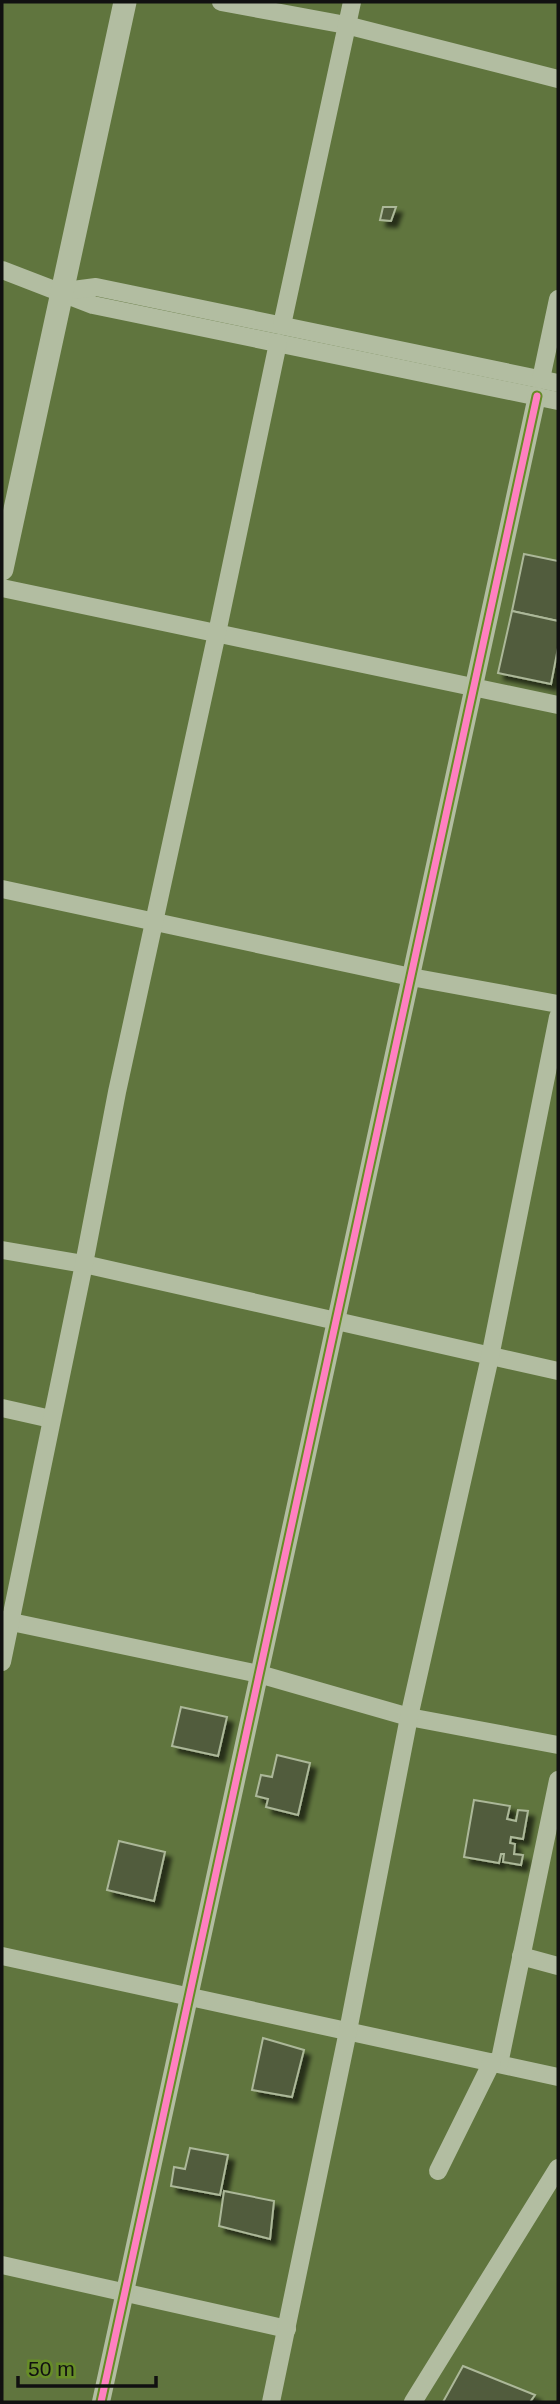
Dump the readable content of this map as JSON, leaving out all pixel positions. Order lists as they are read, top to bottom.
{
  "scale_bar": "50 m"
}
